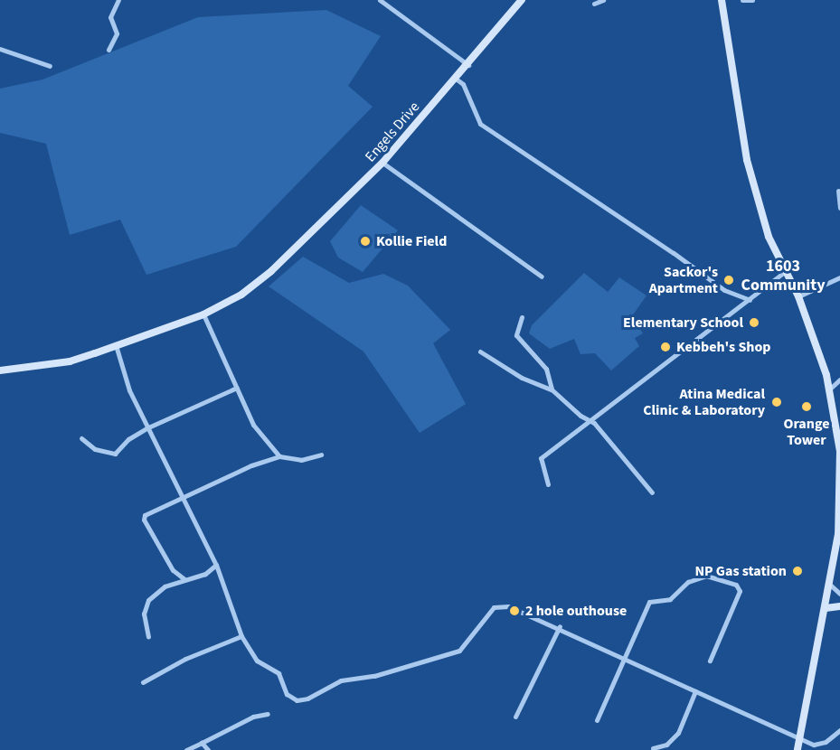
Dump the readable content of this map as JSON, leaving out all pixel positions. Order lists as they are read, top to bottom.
{
  "streets": {
    "main road": ["Engels Drive"]
  },
  "districts": ["1603 Community"],
  "places": [
    "Kollie Field",
    "Sackor's Apartment",
    "Elementary School",
    "Kebbeh's Shop",
    "Atina Medical Clinic & Laboratory",
    "Orange Tower",
    "NP Gas station",
    "2 hole outhouse"
  ]
}
